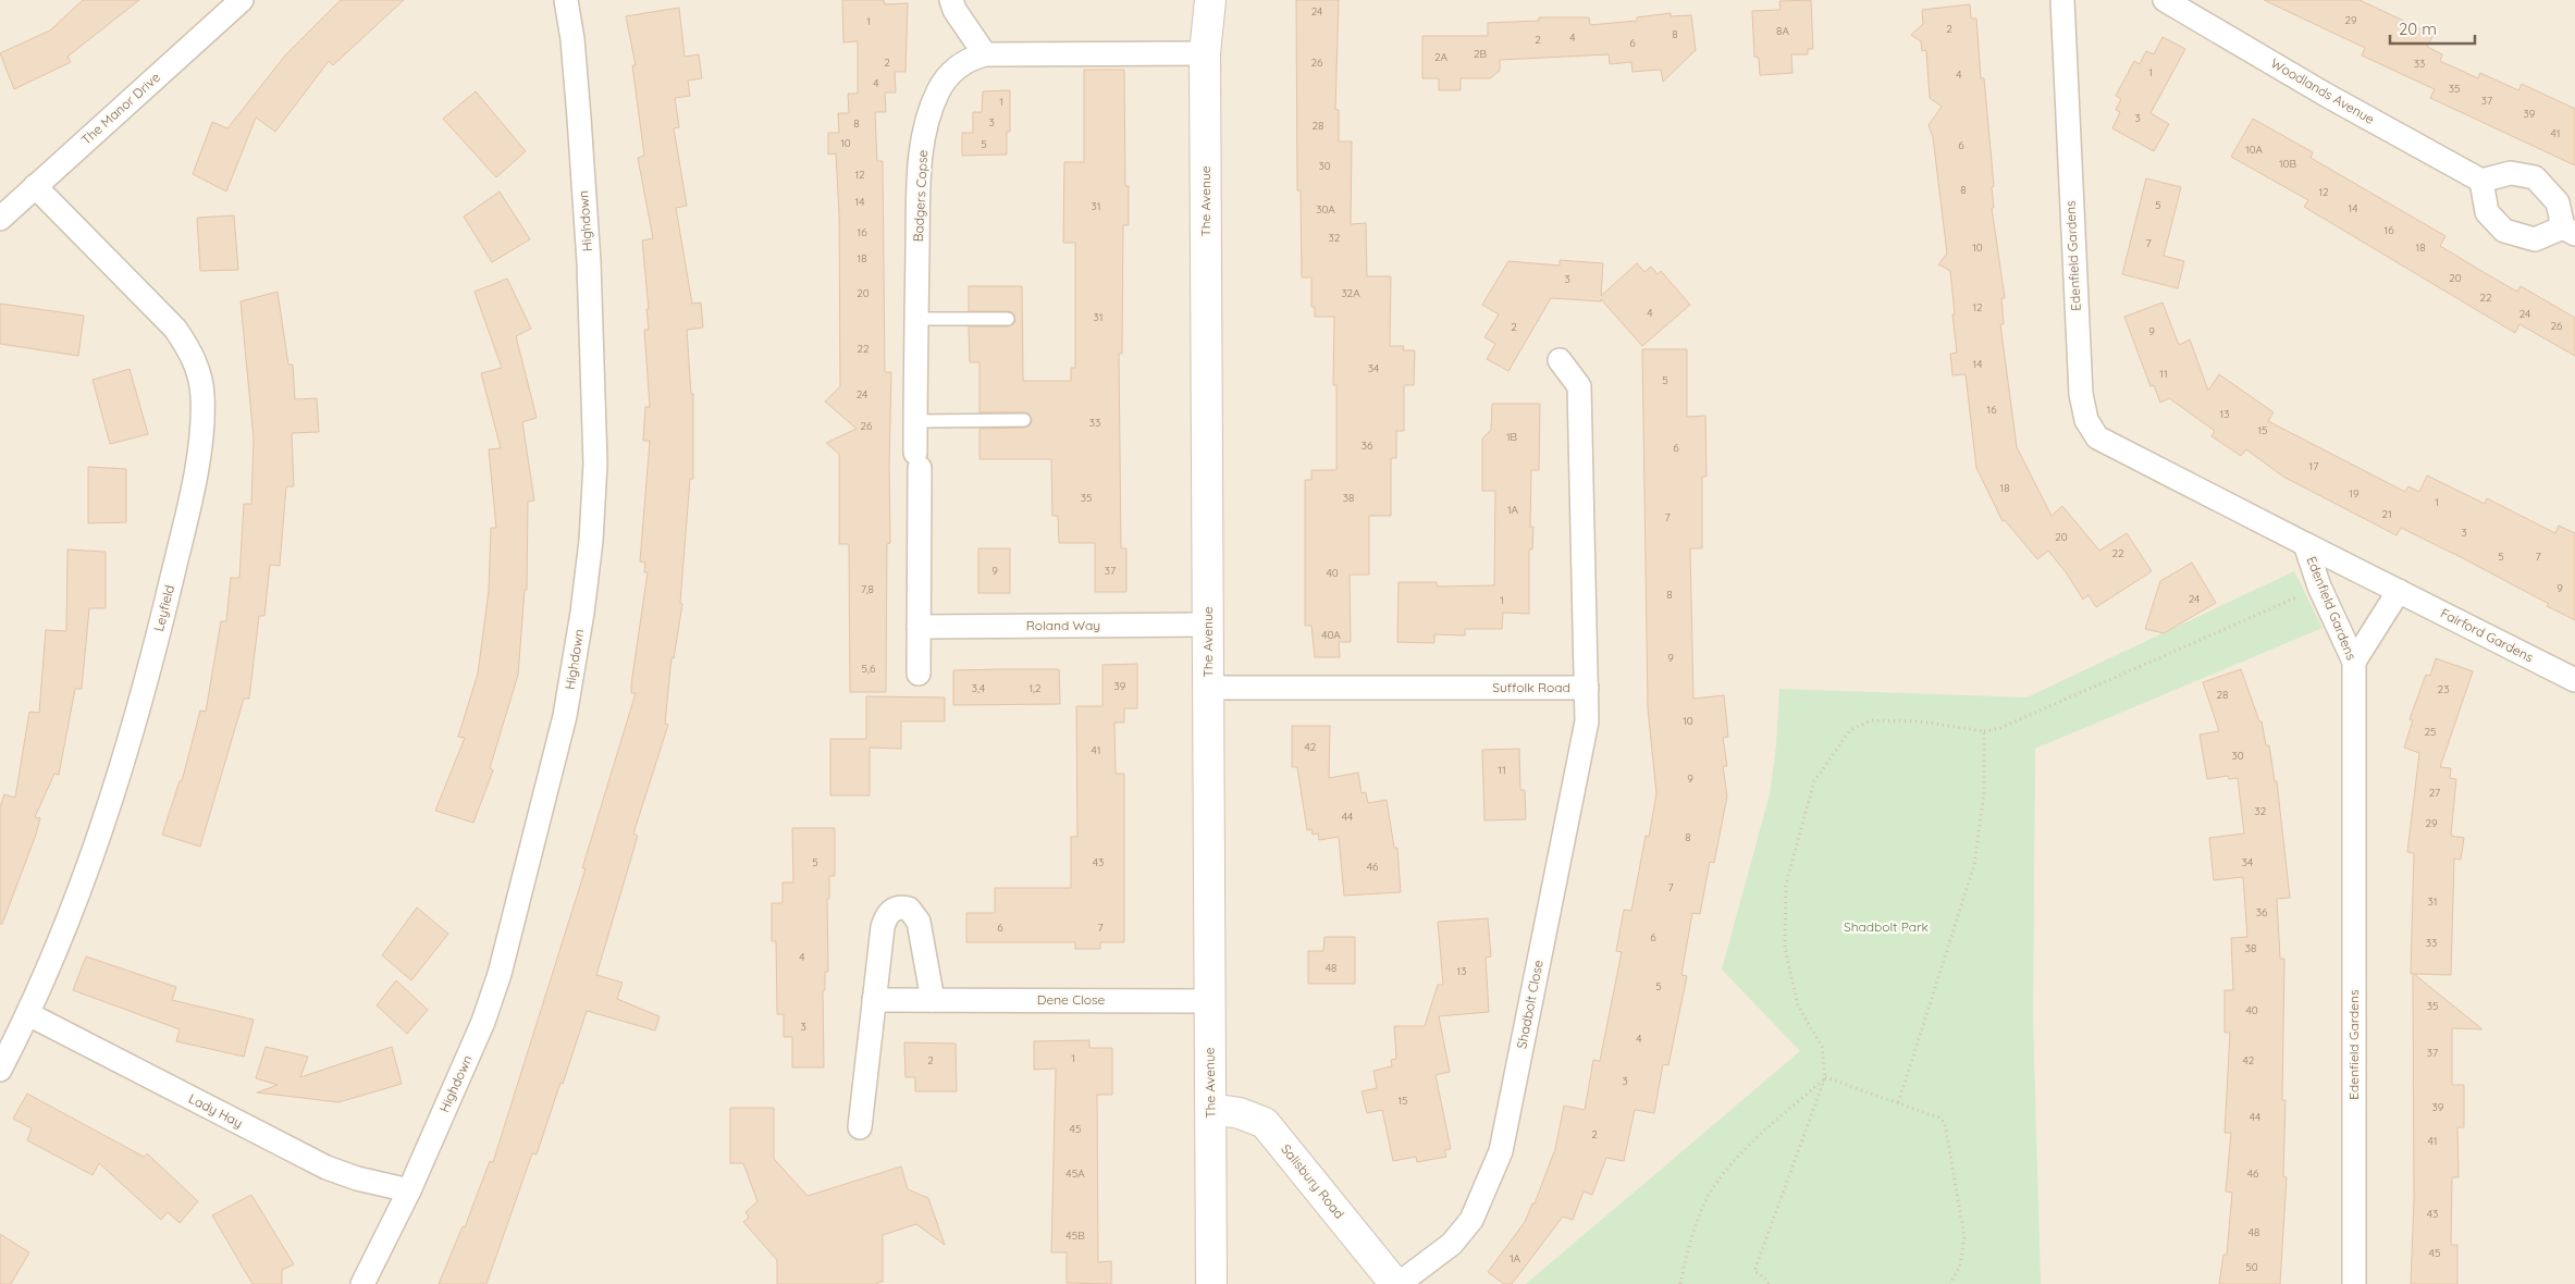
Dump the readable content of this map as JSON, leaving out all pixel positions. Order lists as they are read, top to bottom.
{
  "streets": {
    "street": [
      "Woodlands Avenue",
      "The Manor Drive",
      "Badgers Copse",
      "The Avenue",
      "Highdown",
      "Edenfield Gardens",
      "Leyfield",
      "Roland Way",
      "Fairford Gardens",
      "Suffolk Road",
      "Dene Close",
      "Shadbolt Close",
      "Lady Hay",
      "Salisbury Road"
    ]
  },
  "crossings": [
    ["The Manor Drive", "Leyfield"],
    ["Badgers Copse", "The Avenue"],
    ["Badgers Copse", "Roland Way"],
    ["The Avenue", "Roland Way"],
    ["The Avenue", "Suffolk Road"],
    ["The Avenue", "Dene Close"],
    ["The Avenue", "Salisbury Road"],
    ["Highdown", "Lady Hay"],
    ["Edenfield Gardens", "Fairford Gardens"],
    ["Leyfield", "Lady Hay"],
    ["Suffolk Road", "Shadbolt Close"],
    ["Shadbolt Close", "Salisbury Road"]
  ],
  "parks": ["Shadbolt Park"],
  "house_numbers": [
    "24",
    "29",
    "1",
    "2",
    "8A",
    "8",
    "4",
    "2",
    "6",
    "2B",
    "2A",
    "2",
    "26",
    "33",
    "1",
    "4",
    "4",
    "35",
    "37",
    "1",
    "39",
    "3",
    "3",
    "8",
    "28",
    "41",
    "10",
    "5",
    "6",
    "10A",
    "10B",
    "30",
    "12",
    "8",
    "12",
    "14",
    "5",
    "31",
    "14",
    "30A",
    "16",
    "16",
    "32",
    "7",
    "10",
    "18",
    "18",
    "20",
    "3",
    "20",
    "32A",
    "22",
    "12",
    "4",
    "24",
    "31",
    "26",
    "2",
    "9",
    "22",
    "14",
    "34",
    "11",
    "5",
    "24",
    "16",
    "13",
    "33",
    "26",
    "15",
    "1B",
    "36",
    "6",
    "17",
    "18",
    "19",
    "35",
    "38",
    "1",
    "1A",
    "21",
    "7",
    "3",
    "20",
    "22",
    "5",
    "7",
    "9",
    "37",
    "40",
    "9",
    "7,8",
    "8",
    "24",
    "1",
    "40A",
    "9",
    "5,6",
    "39",
    "3,4",
    "1,2",
    "23",
    "28",
    "10",
    "25",
    "42",
    "41",
    "30",
    "11",
    "9",
    "27",
    "32",
    "44",
    "29",
    "8",
    "5",
    "43",
    "34",
    "46",
    "7",
    "31",
    "36",
    "6",
    "7",
    "6",
    "33",
    "38",
    "4",
    "48",
    "13",
    "5",
    "35",
    "40",
    "3",
    "4",
    "37",
    "1",
    "2",
    "42",
    "3",
    "15",
    "39",
    "44",
    "45",
    "2",
    "41",
    "45A",
    "46",
    "43",
    "48",
    "45B",
    "45",
    "1A",
    "50"
  ],
  "scale_bar": "20 m"
}
